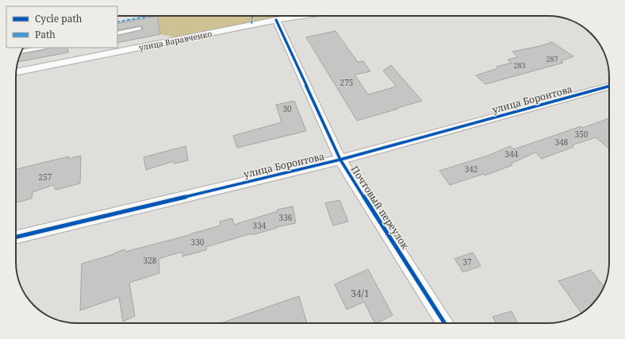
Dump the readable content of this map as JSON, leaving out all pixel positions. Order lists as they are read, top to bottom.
{
  "streets": {
    "street": ["улица Варавченко", "улица Боронтова", "Почтовый переулок"]
  },
  "crossings": [
    ["улица Варавченко", "Почтовый переулок"],
    ["улица Боронтова", "Почтовый переулок"]
  ],
  "house_numbers": [
    "287",
    "283",
    "275",
    "30",
    "350",
    "348",
    "344",
    "342",
    "257",
    "336",
    "334",
    "330",
    "328",
    "37",
    "34/1"
  ],
  "legend": ["Cycle path", "Path"]
}
